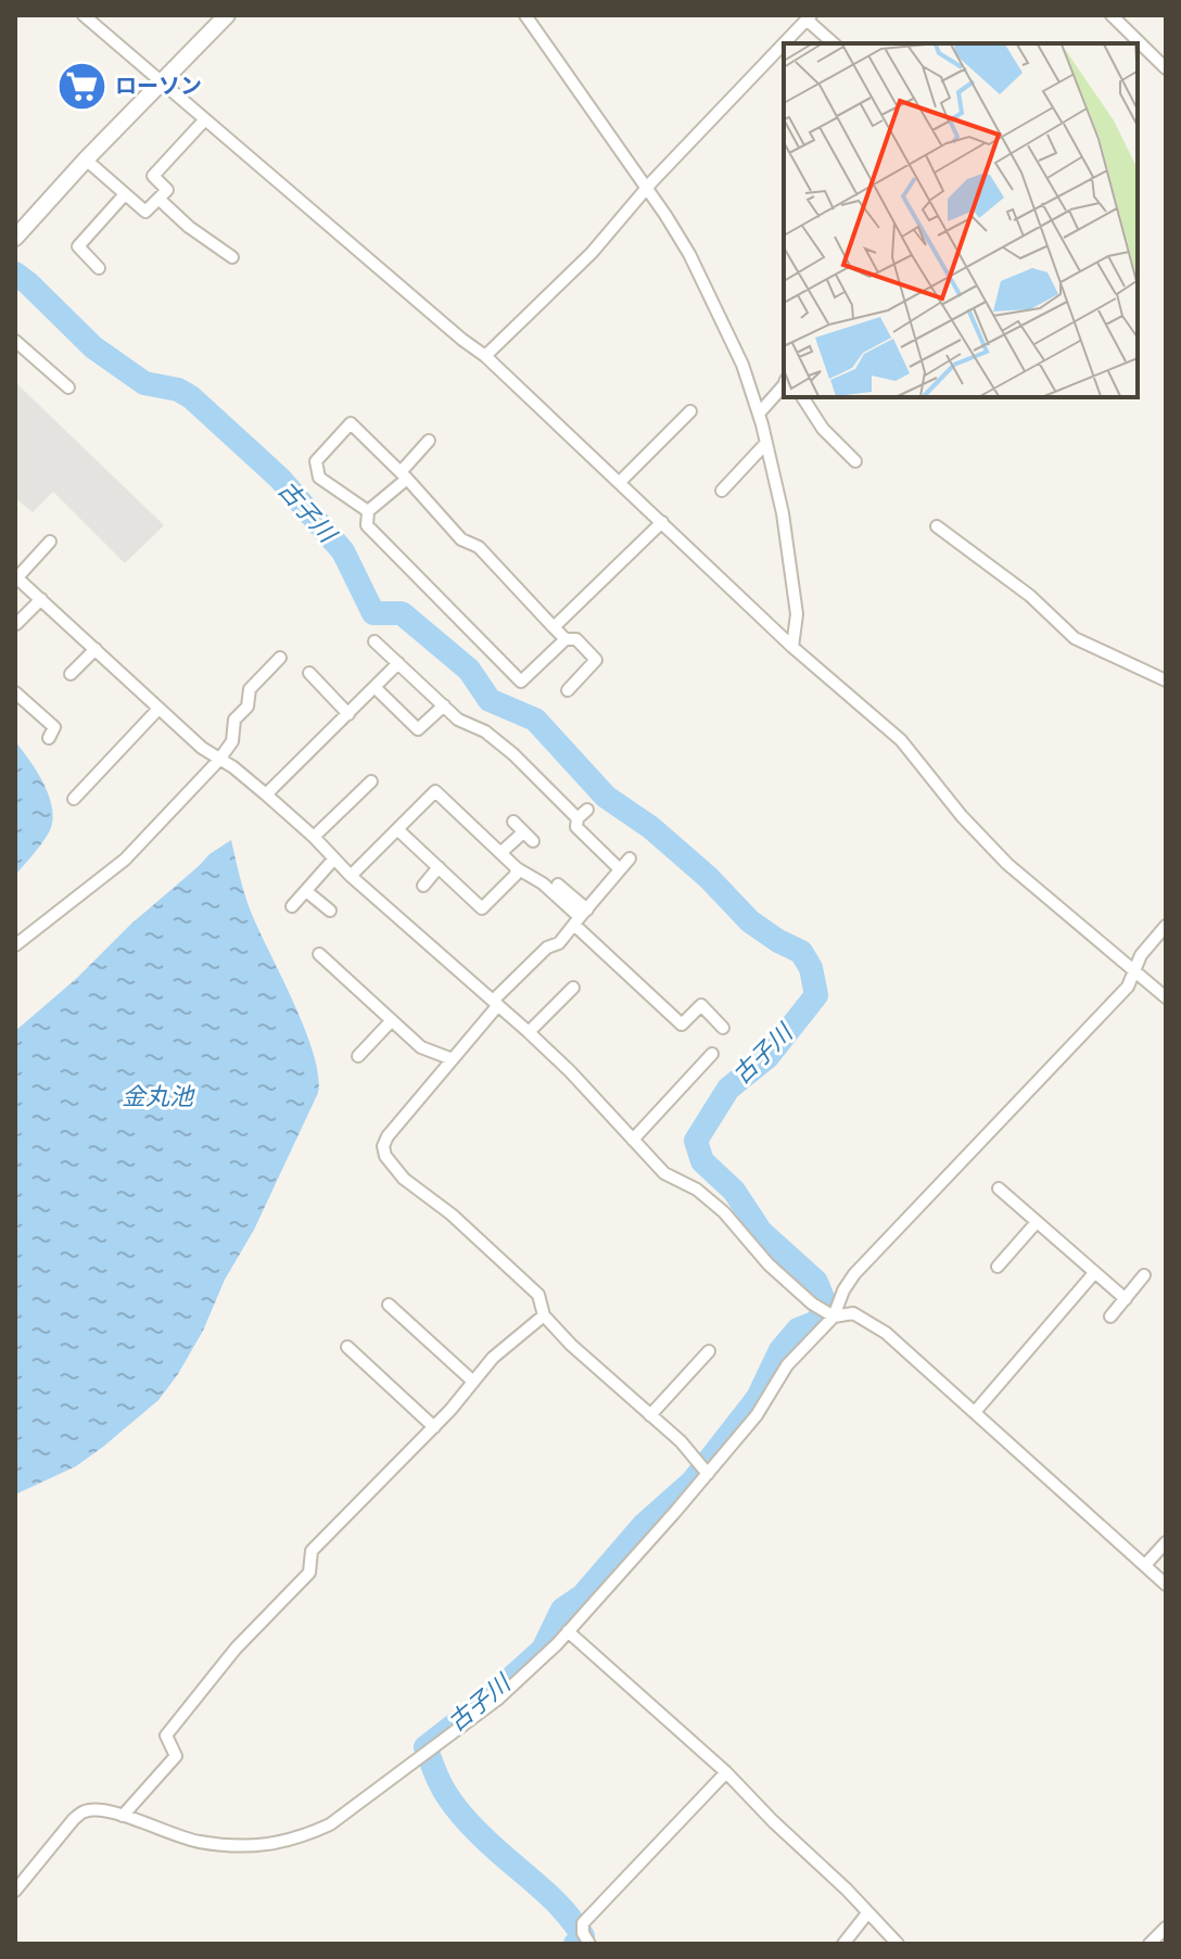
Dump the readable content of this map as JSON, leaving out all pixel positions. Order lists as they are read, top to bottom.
{
  "water": ["古子川", "金丸池"],
  "places": {
    "supermarket": ["ローソン"]
  }
}
